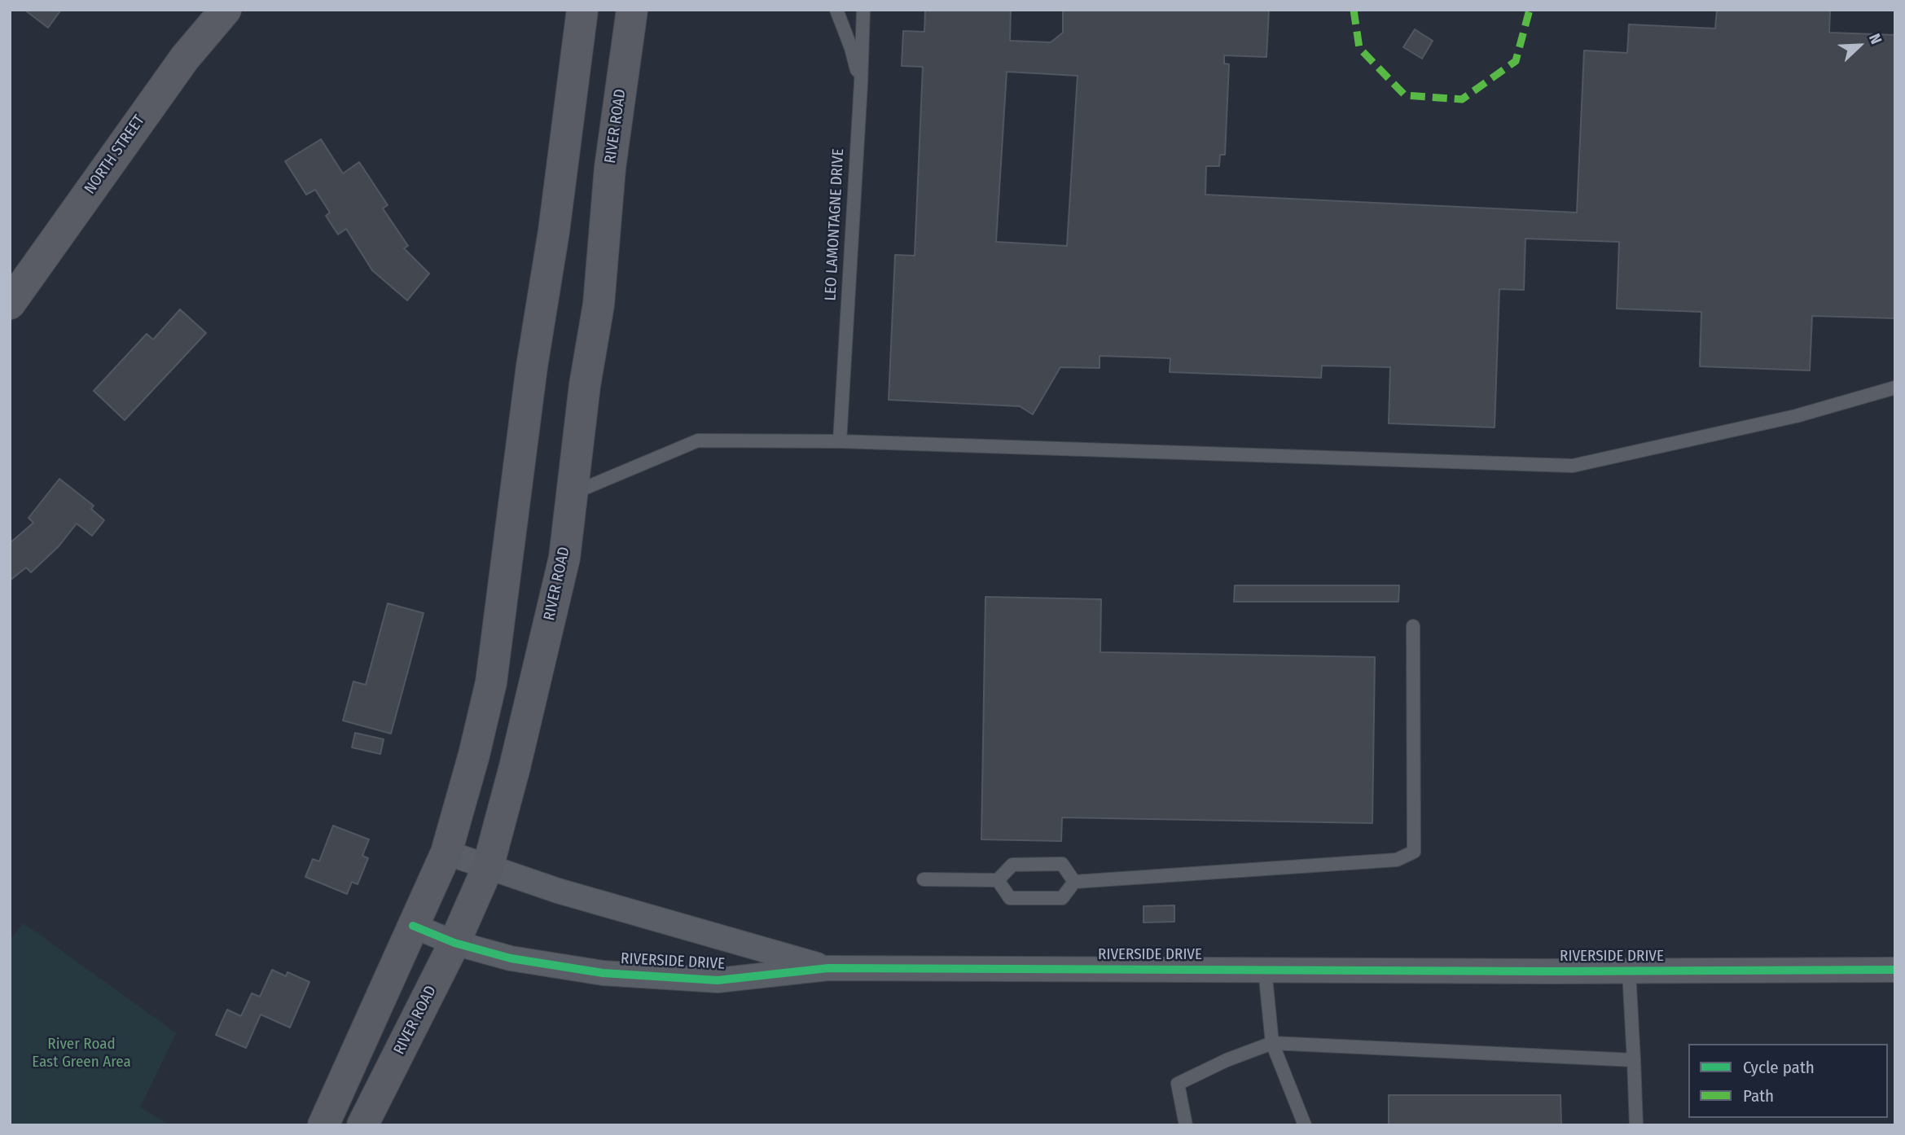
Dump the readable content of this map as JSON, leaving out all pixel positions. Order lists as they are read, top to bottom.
{
  "streets": {
    "main road": ["RIVER ROAD", "NORTH STREET"],
    "street": ["RIVERSIDE DRIVE"],
    "lane": ["LEO LAMONTAGNE DRIVE"]
  },
  "crossings": [
    ["RIVER ROAD", "RIVERSIDE DRIVE"]
  ],
  "parks": ["River Road East Green Area"],
  "legend": ["Cycle path", "Path"],
  "north": "top right"
}
